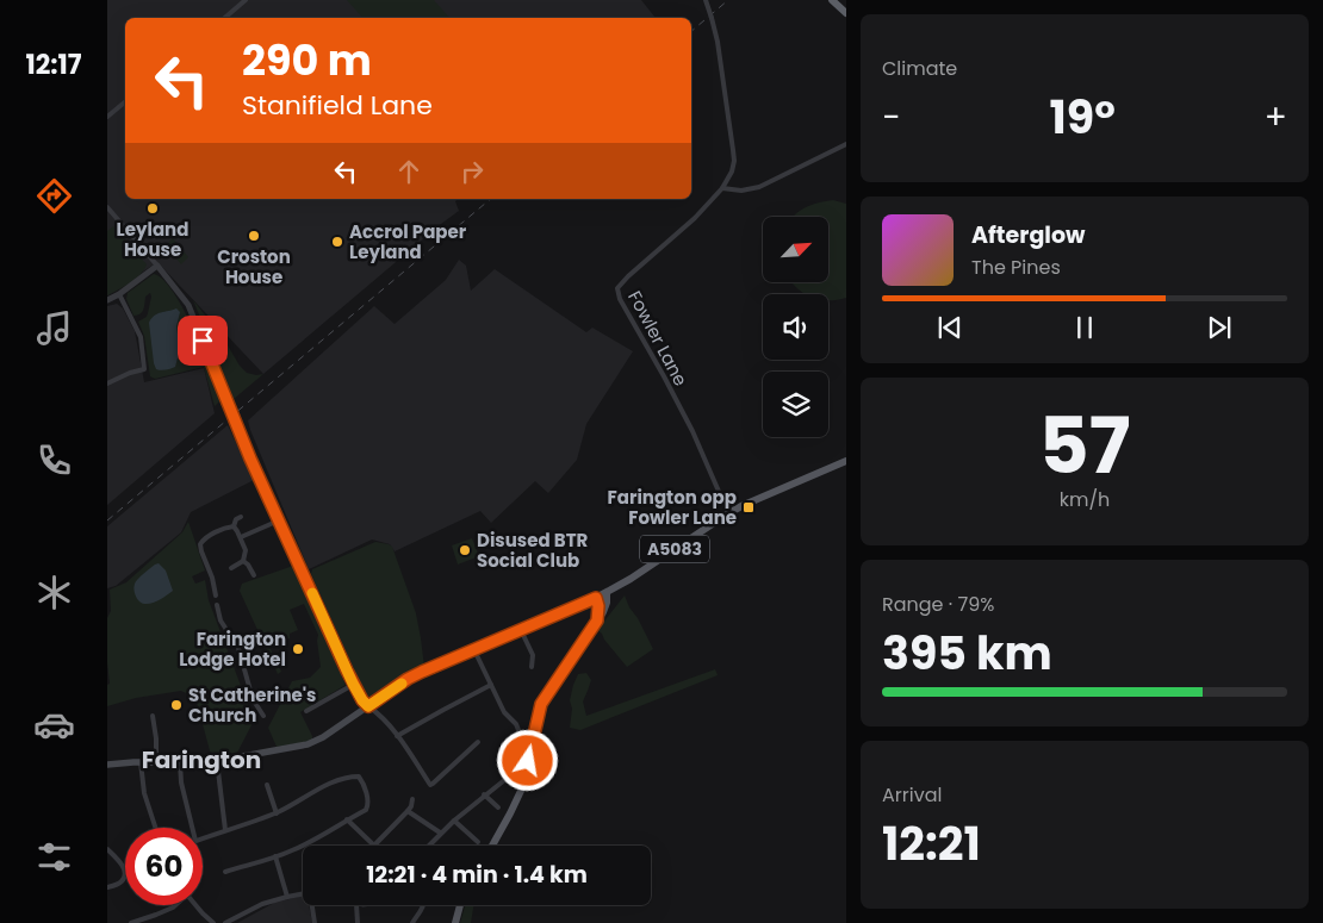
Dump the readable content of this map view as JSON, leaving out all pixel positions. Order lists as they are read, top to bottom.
{
  "streets": {
    "main road": ["A5083"],
    "street": ["Fowler Lane"]
  },
  "crossings": [
    ["Fowler Lane", "A5083"]
  ],
  "districts": ["Farington"],
  "places": {
    "other": [
      "Leyland House",
      "Croston House",
      "Accrol Paper Leyland",
      "Disused BTR Social Club",
      "Farington Lodge Hotel",
      "St Catherine's Church"
    ],
    "transit": ["Farington opp Fowler Lane"]
  },
  "north": "top right",
  "page": {
    "tabs": "12:17",
    "tile": [
      "Climate",
      ["57", "km/h"],
      ["Range · 79%", "395 km"],
      ["Arrival", "12:21"]
    ],
    "turn": ["290 m", "Stanifield Lane"],
    "heat": ["−", "19°", "+"],
    "song": ["Afterglow", "The Pines"],
    "limit": "60",
    "trip": "12:21 · 4 min · 1.4 km"
  }
}
